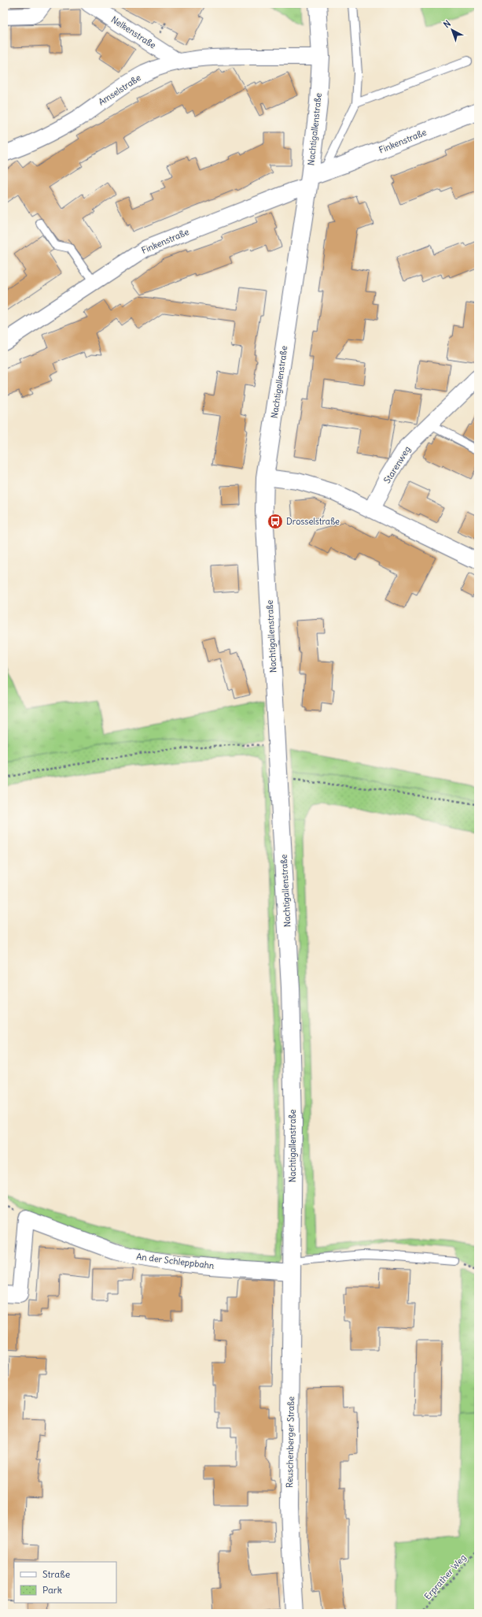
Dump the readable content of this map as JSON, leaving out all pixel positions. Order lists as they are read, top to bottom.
{
  "streets": {
    "main road": ["Nachtigallenstraße", "Finkenstraße", "Reuschenberger Straße"],
    "street": [
      "Nelkenstraße",
      "Amselstraße",
      "Starenweg",
      "An der Schleppbahn"
    ],
    "path": ["Erprather Weg"]
  },
  "crossings": [
    ["Nelkenstraße", "Amselstraße"],
    ["Amselstraße", "Nachtigallenstraße"],
    ["Nachtigallenstraße", "Finkenstraße"],
    ["Nachtigallenstraße", "An der Schleppbahn"],
    ["Nachtigallenstraße", "Reuschenberger Straße"],
    ["An der Schleppbahn", "Reuschenberger Straße"]
  ],
  "places": {
    "bus stop": ["Drosselstraße"]
  },
  "legend": ["Straße", "Park"],
  "north": "top left"
}
